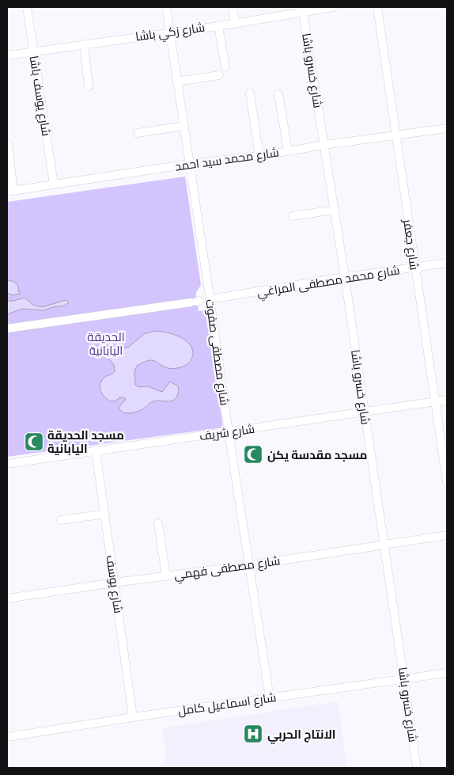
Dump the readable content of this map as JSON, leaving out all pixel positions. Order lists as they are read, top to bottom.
{
  "streets": {
    "street": [
      "شارع زكي باشا",
      "شارع خسرو باشا",
      "شارع يوسف باشا",
      "شارع محمد سيد احمد",
      "شارع جعفر",
      "شارع محمد مصطفى المراغي",
      "شارع مصطفى صفوت",
      "شارع شريف",
      "شارع مصطفى فهمي",
      "شارع يوسف",
      "شارع اسماعيل كامل"
    ]
  },
  "crossings": [
    ["شارع زكي باشا", "شارع خسرو باشا"],
    ["شارع زكي باشا", "شارع يوسف باشا"],
    ["شارع زكي باشا", "شارع مصطفى صفوت"],
    ["شارع خسرو باشا", "شارع محمد سيد احمد"],
    ["شارع خسرو باشا", "شارع محمد مصطفى المراغي"],
    ["شارع خسرو باشا", "شارع شريف"],
    ["شارع خسرو باشا", "شارع مصطفى فهمي"],
    ["شارع خسرو باشا", "شارع اسماعيل كامل"],
    ["شارع يوسف باشا", "شارع محمد سيد احمد"],
    ["شارع محمد سيد احمد", "شارع جعفر"],
    ["شارع محمد سيد احمد", "شارع مصطفى صفوت"],
    ["شارع جعفر", "شارع محمد مصطفى المراغي"],
    ["شارع جعفر", "شارع شريف"],
    ["شارع محمد مصطفى المراغي", "شارع مصطفى صفوت"],
    ["شارع مصطفى صفوت", "شارع شريف"],
    ["شارع مصطفى صفوت", "شارع مصطفى فهمي"],
    ["شارع مصطفى صفوت", "شارع اسماعيل كامل"],
    ["شارع شريف", "شارع يوسف"],
    ["شارع مصطفى فهمي", "شارع يوسف"],
    ["شارع يوسف", "شارع اسماعيل كامل"]
  ],
  "parks": ["الحديقة اليابانية"],
  "places": {
    "mosque": ["مسجد الحديقة اليابانية", "مسجد مقدسة يكن"],
    "hospital": ["الانتاج الحربي"]
  }
}
